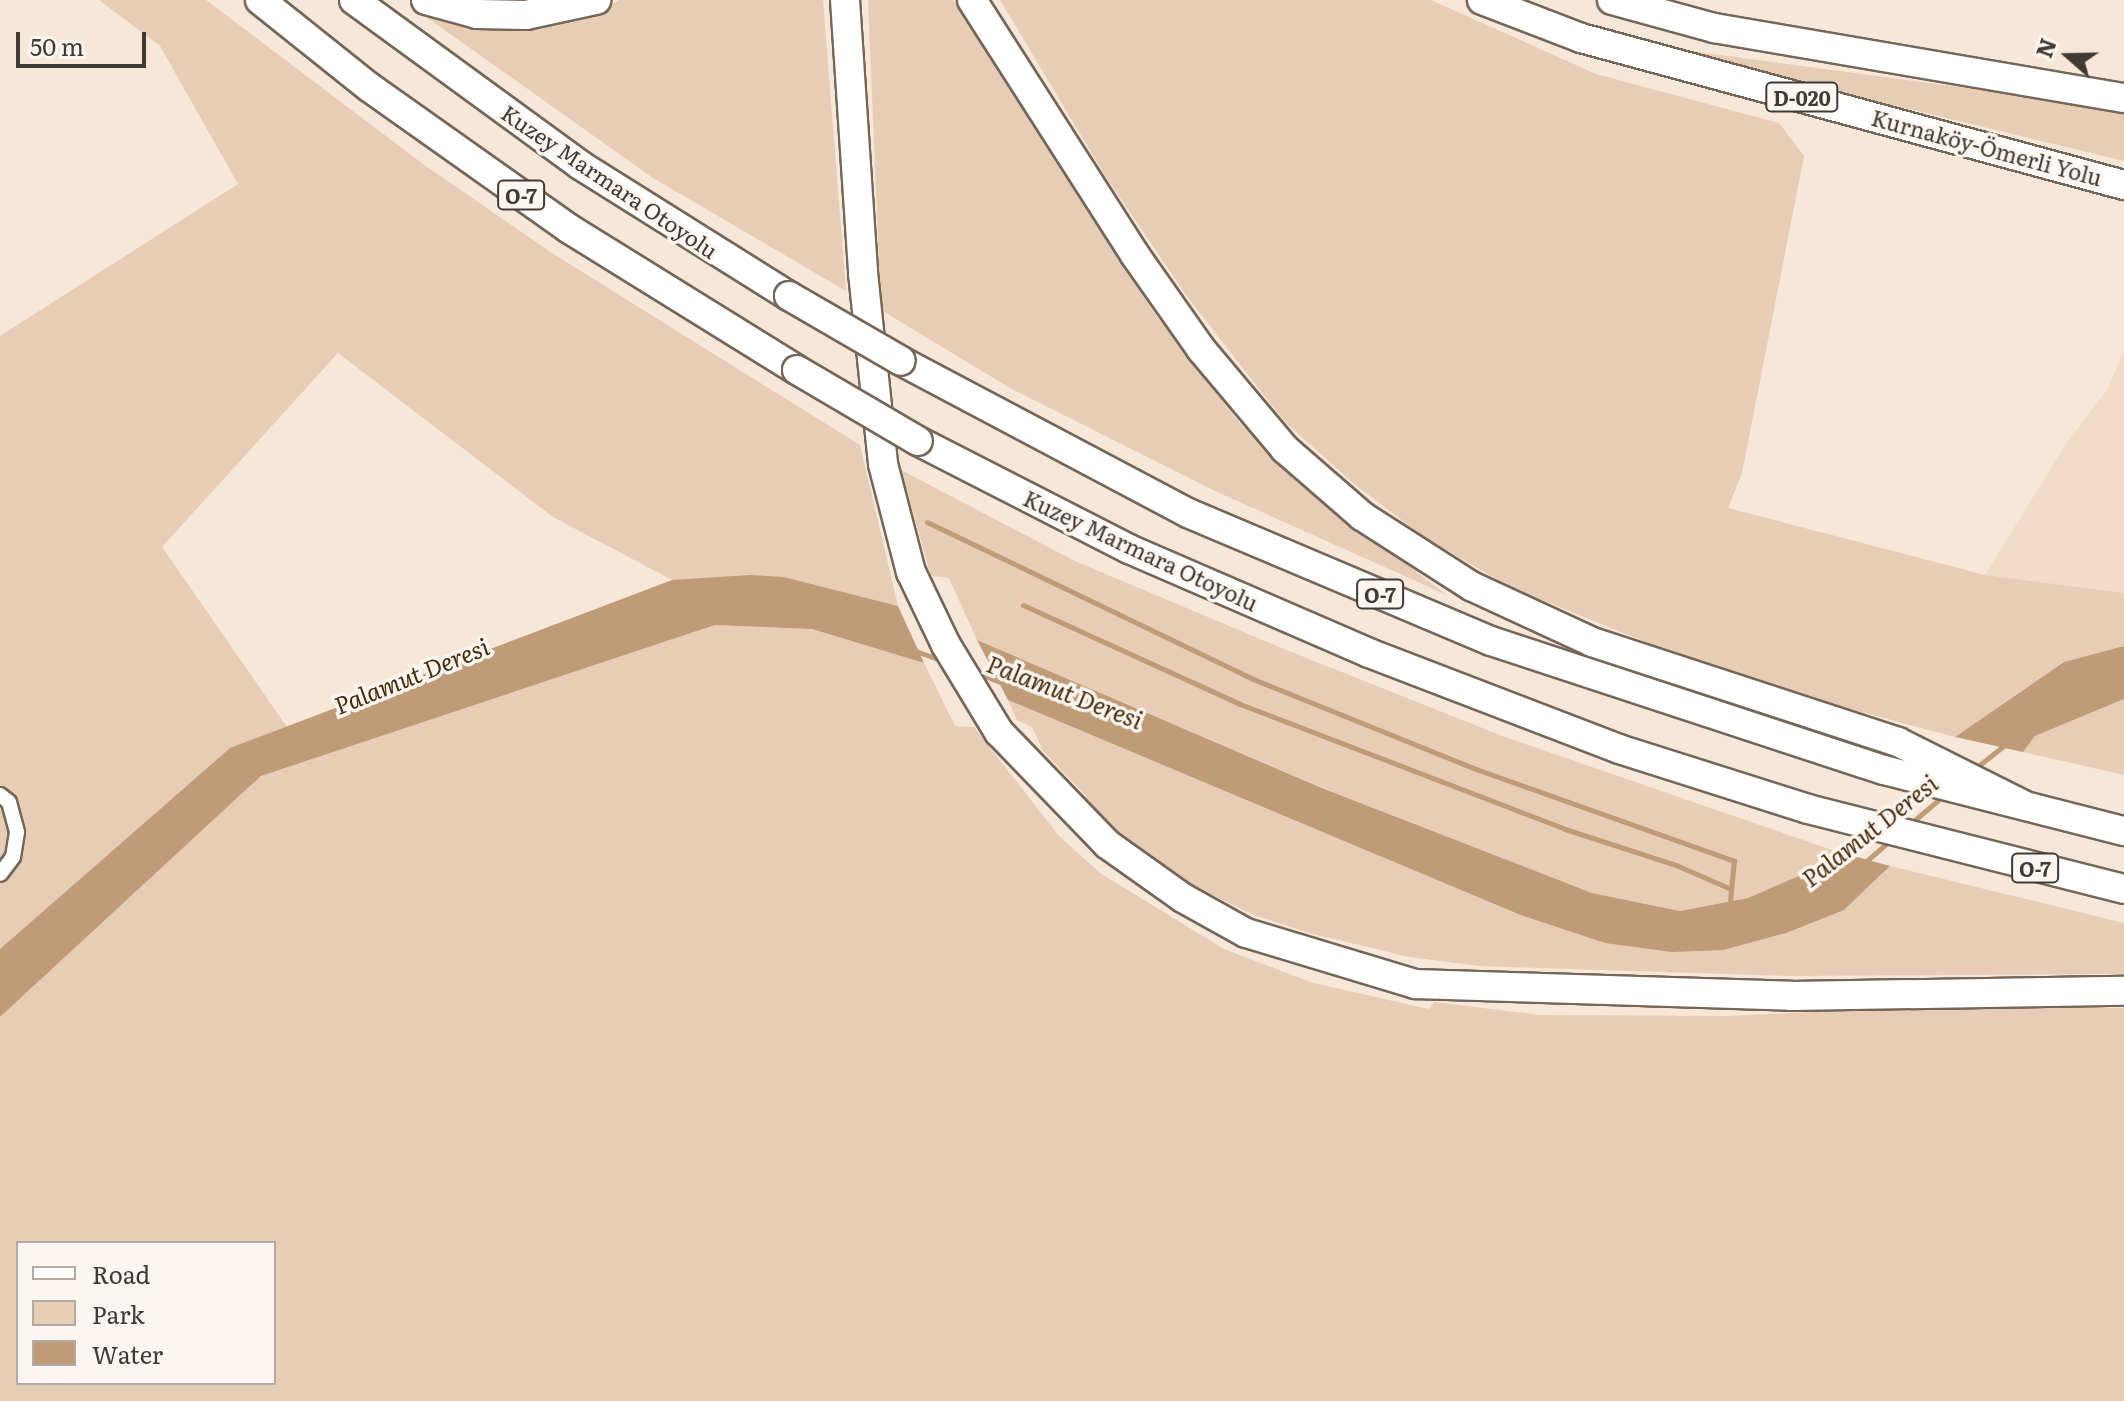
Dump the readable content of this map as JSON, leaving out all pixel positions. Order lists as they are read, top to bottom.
{
  "streets": {
    "highway": [
      "D-020",
      "Kurnaköy-Ömerli Yolu",
      "Kuzey Marmara Otoyolu",
      "O-7"
    ]
  },
  "water": ["Palamut Deresi"],
  "legend": ["Road", "Park", "Water"],
  "scale_bar": "50 m",
  "north": "left"
}
